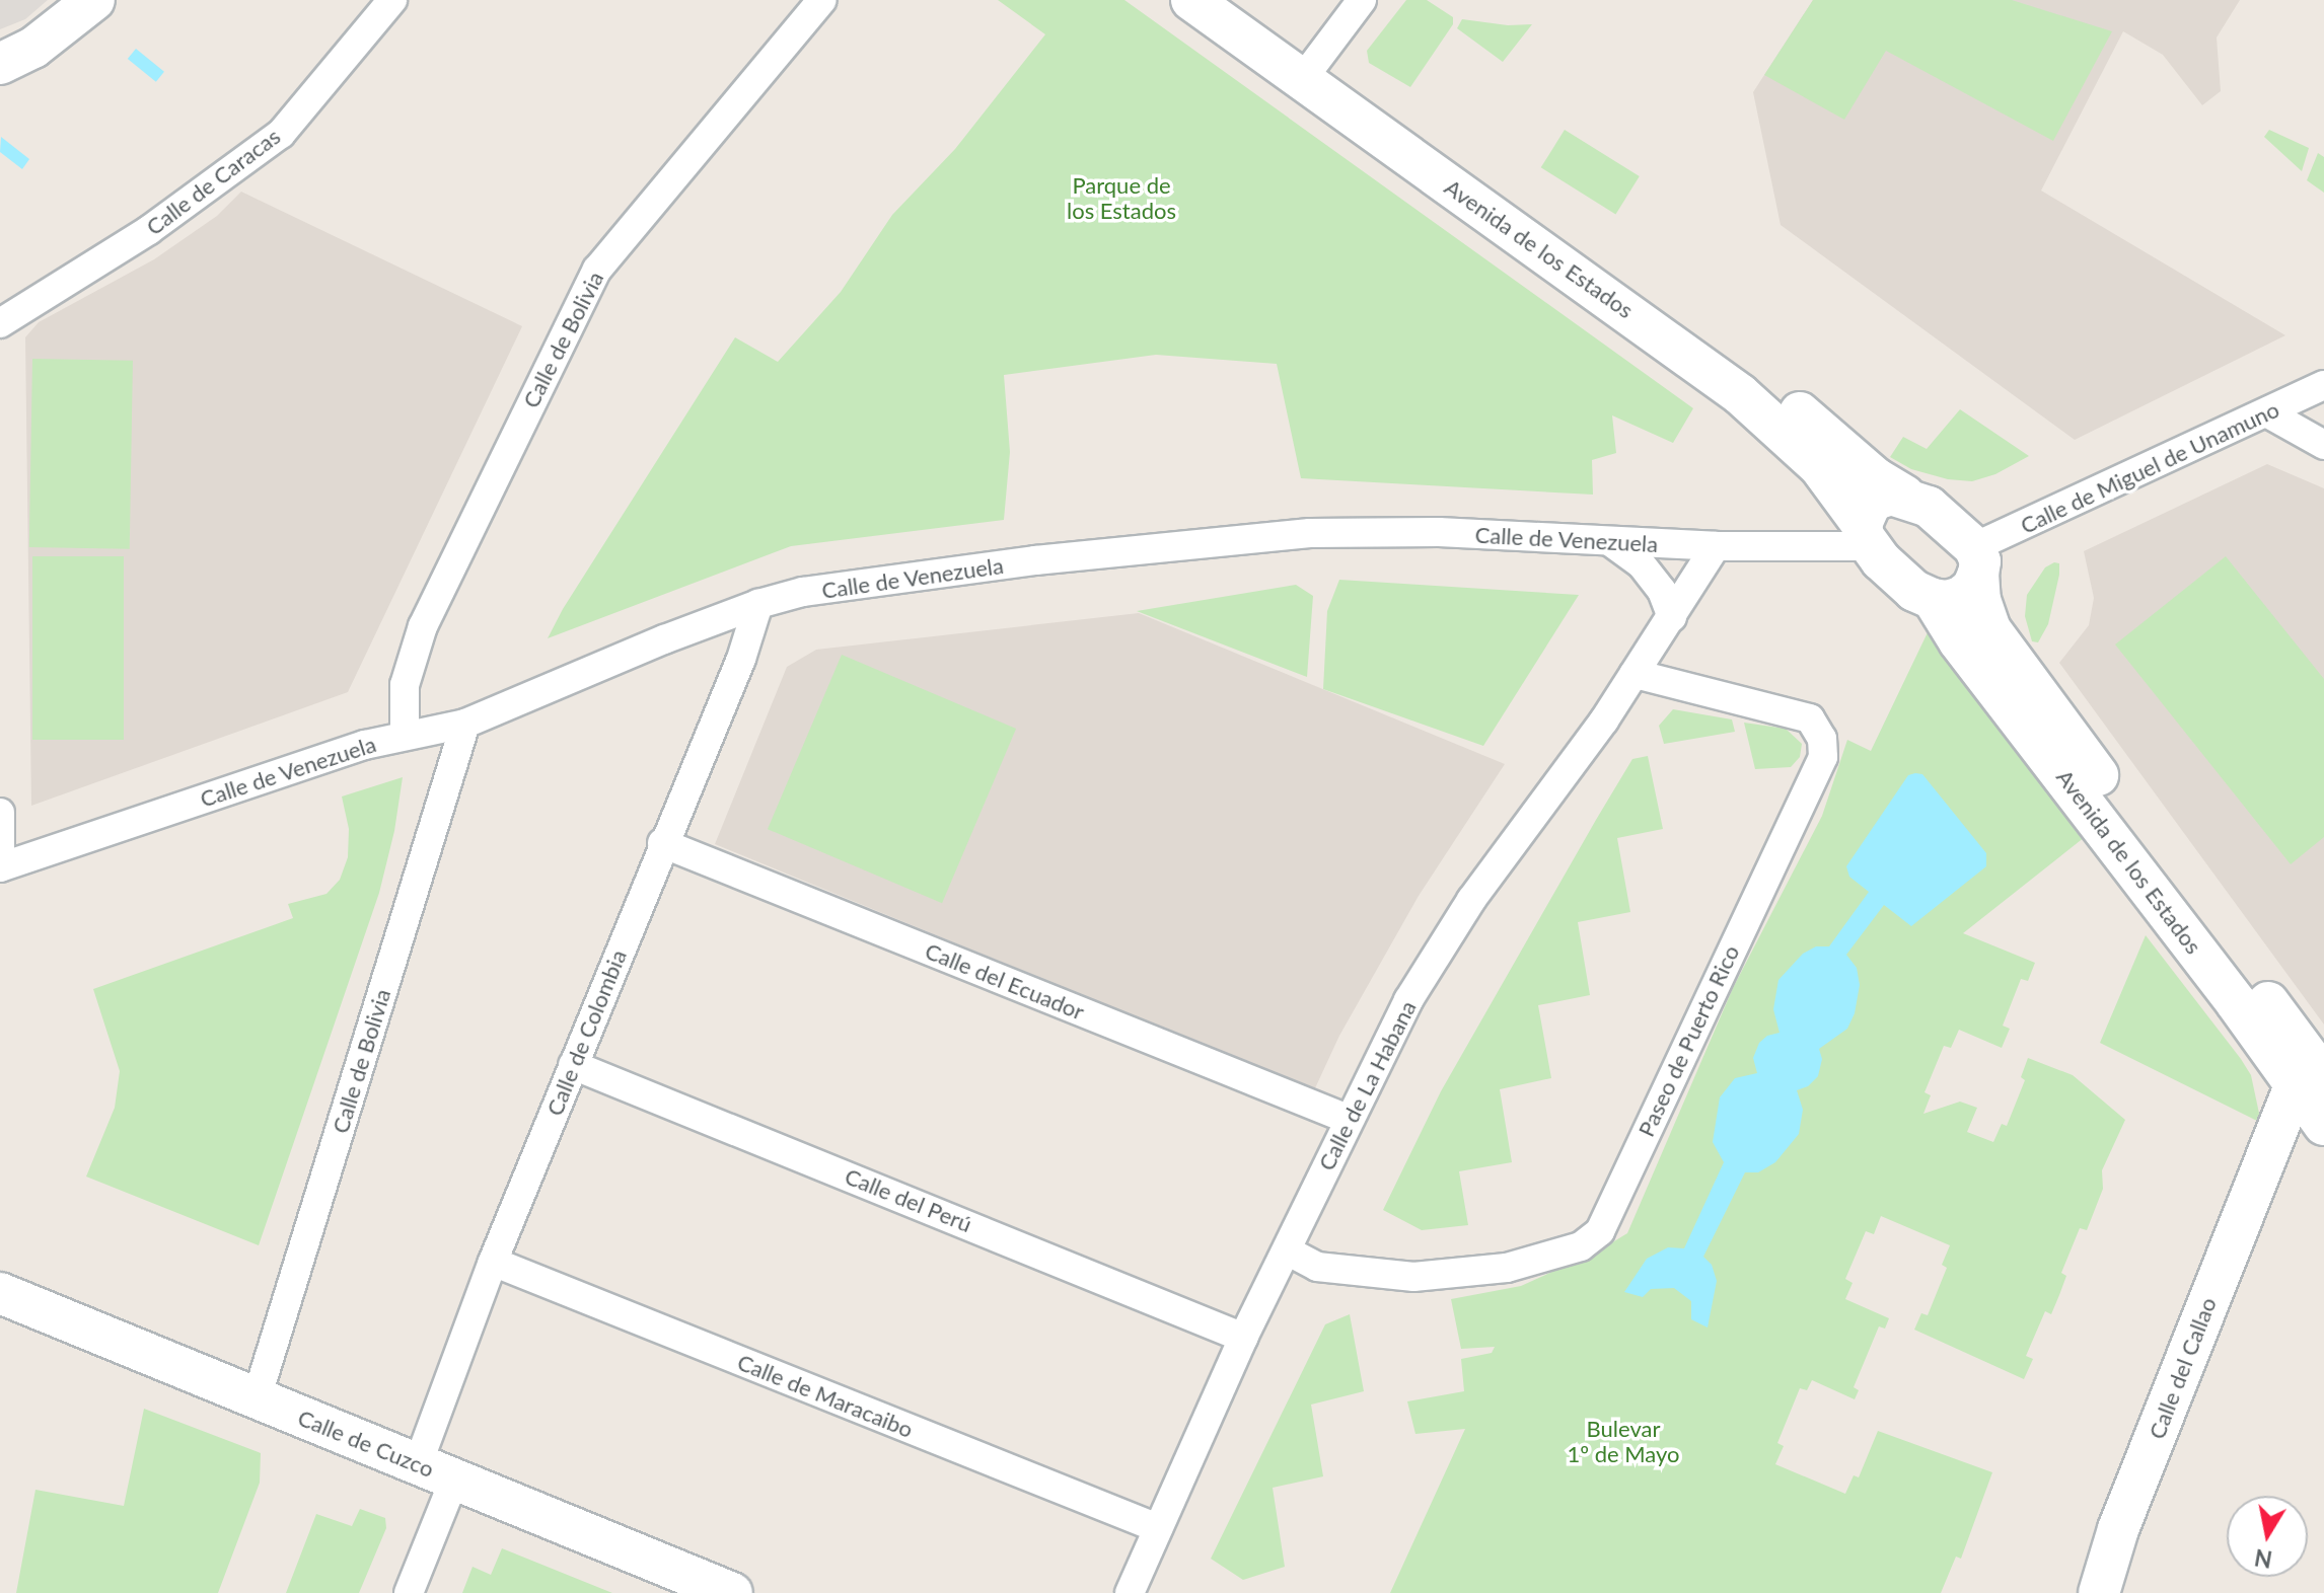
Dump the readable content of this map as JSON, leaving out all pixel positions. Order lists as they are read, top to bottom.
{
  "streets": {
    "street": [
      "Calle de Caracas",
      "Avenida de los Estados",
      "Calle de Bolivia",
      "Calle de Miguel de Unamuno",
      "Calle de Venezuela",
      "Calle del Ecuador",
      "Calle de Colombia",
      "Paseo de Puerto Rico",
      "Calle de La Habana",
      "Calle del Perú",
      "Calle del Callao",
      "Calle de Maracaibo",
      "Calle de Cuzco"
    ]
  },
  "crossings": [
    ["Avenida de los Estados", "Calle de Miguel de Unamuno"],
    ["Avenida de los Estados", "Calle de Venezuela"],
    ["Avenida de los Estados", "Calle del Callao"],
    ["Calle de Bolivia", "Calle de Venezuela"],
    ["Calle de Bolivia", "Calle de Cuzco"],
    ["Calle de Venezuela", "Calle de Colombia"],
    ["Calle de Venezuela", "Calle de La Habana"],
    ["Calle del Ecuador", "Calle de Colombia"],
    ["Calle del Ecuador", "Calle de La Habana"],
    ["Calle de Colombia", "Calle del Perú"],
    ["Calle de Colombia", "Calle de Maracaibo"],
    ["Calle de Colombia", "Calle de Cuzco"],
    ["Paseo de Puerto Rico", "Calle de La Habana"],
    ["Calle de La Habana", "Calle del Perú"],
    ["Calle de La Habana", "Calle de Maracaibo"]
  ],
  "parks": ["Parque de los Estados", "Bulevar 1º de Mayo"],
  "north": "bottom"
}
